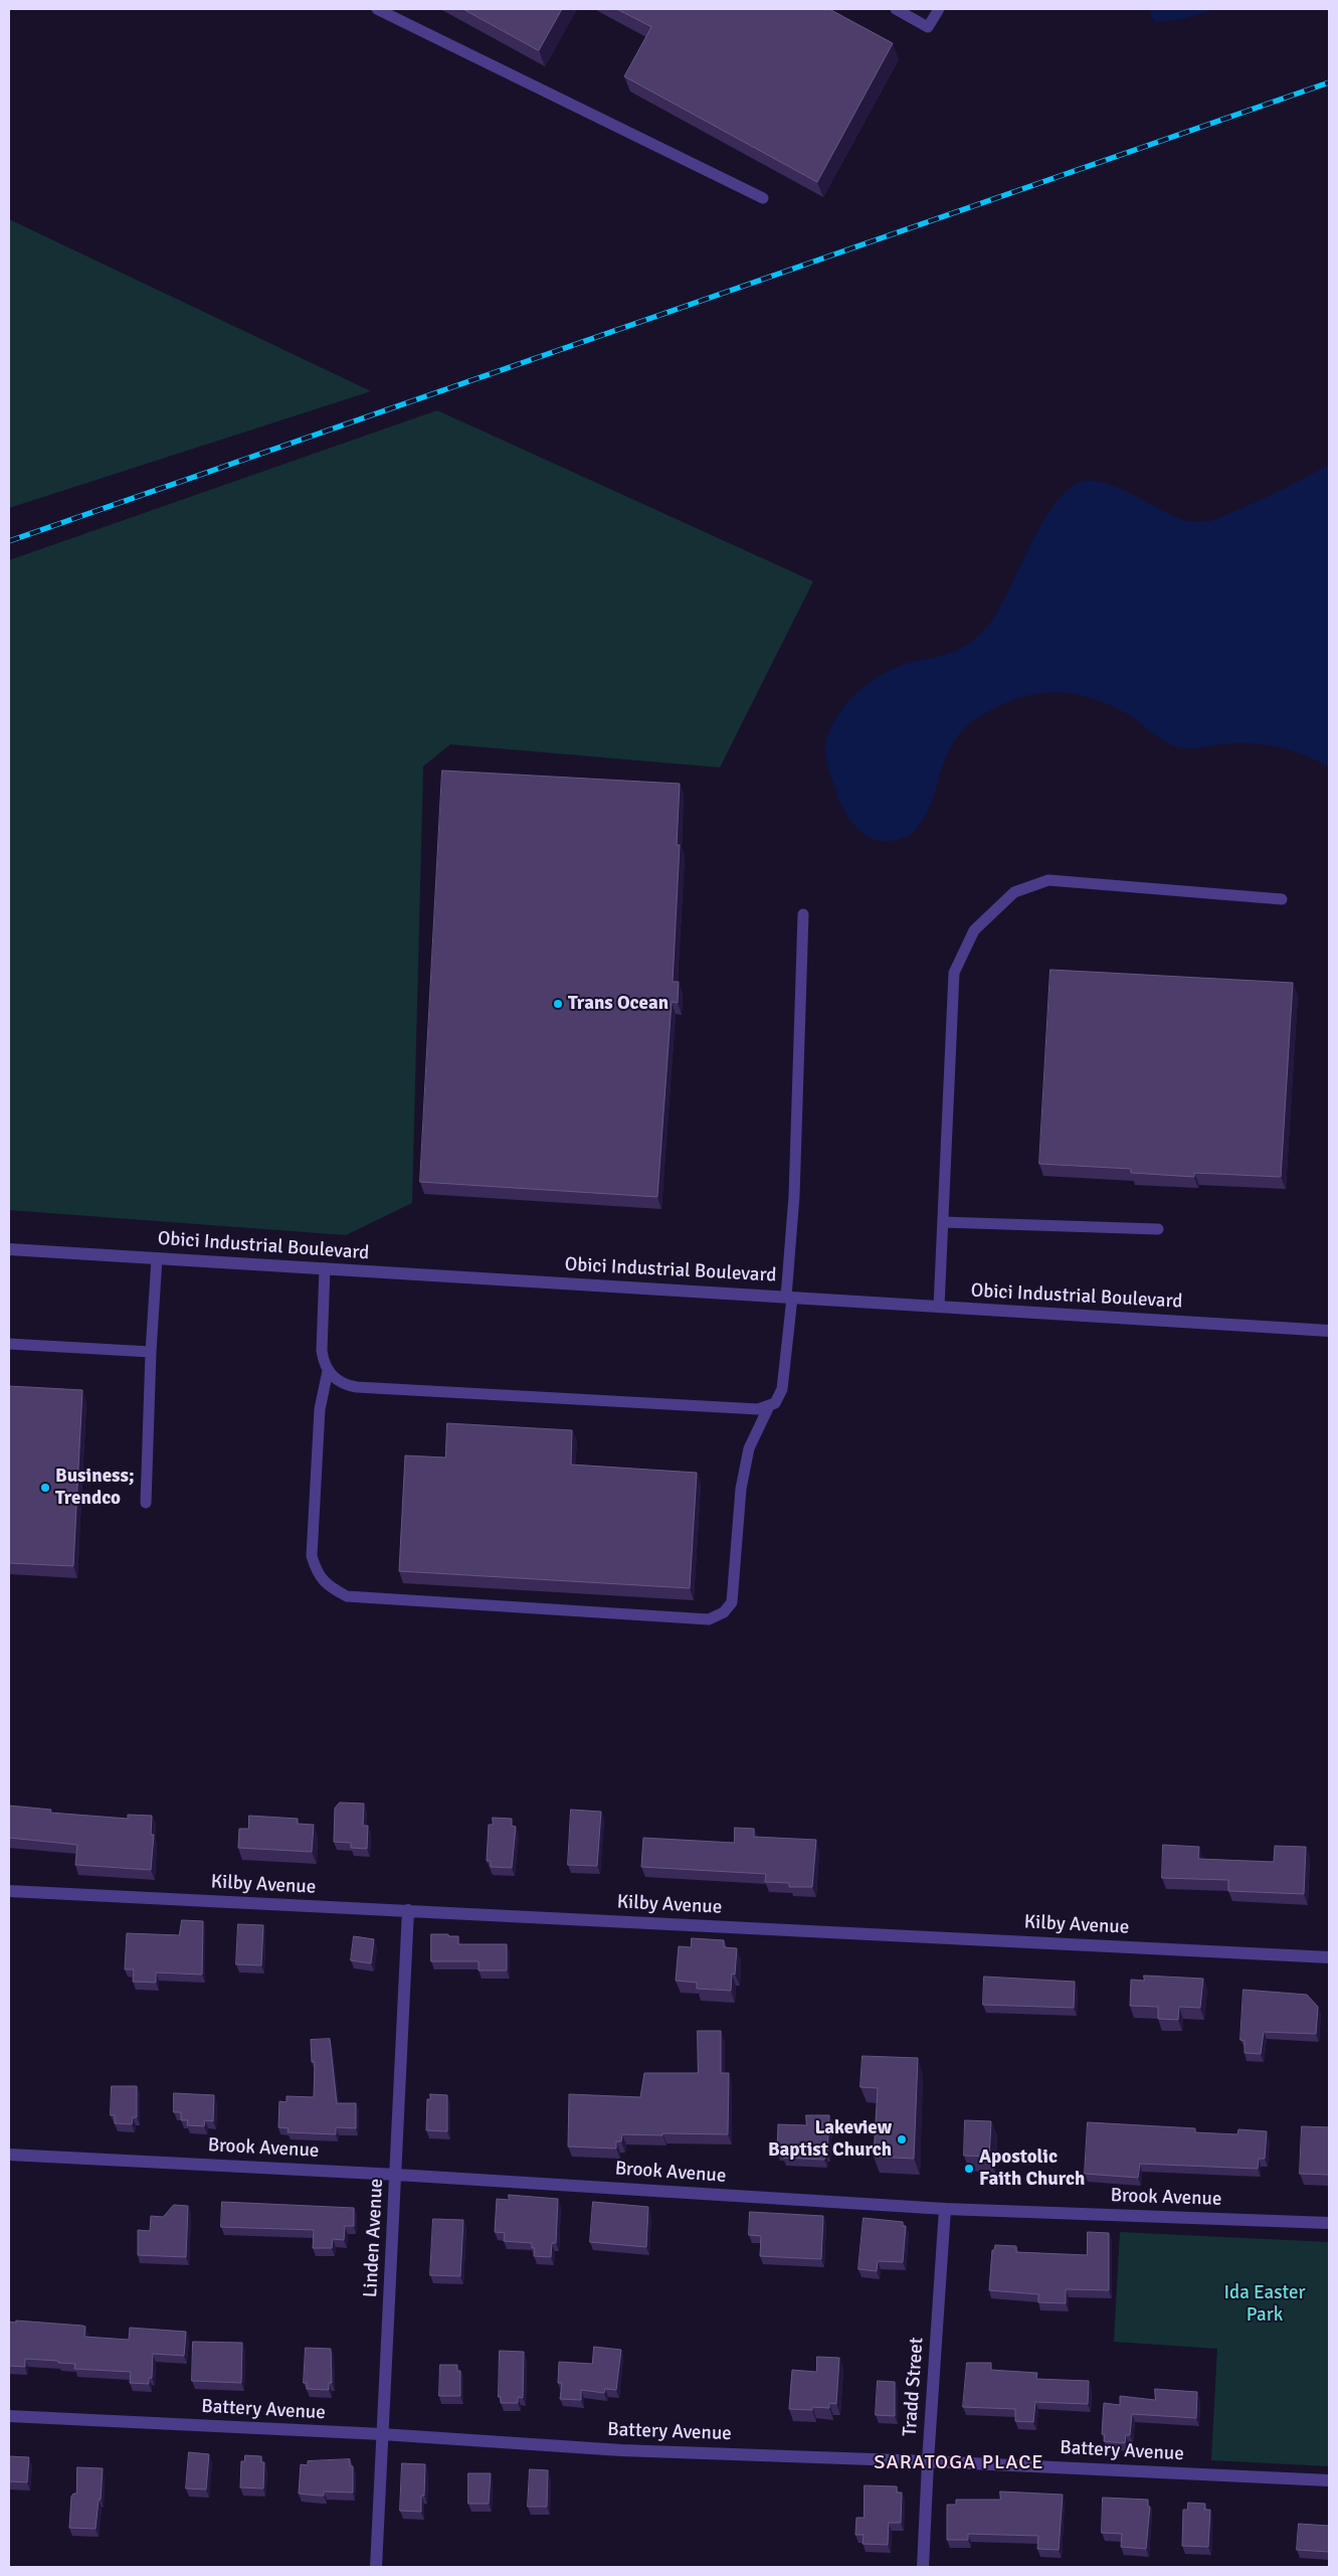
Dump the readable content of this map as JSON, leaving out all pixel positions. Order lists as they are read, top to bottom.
{
  "streets": {
    "street": [
      "Obici Industrial Boulevard",
      "Kilby Avenue",
      "Brook Avenue",
      "Linden Avenue",
      "Tradd Street",
      "Battery Avenue"
    ]
  },
  "crossings": [
    ["Kilby Avenue", "Linden Avenue"],
    ["Brook Avenue", "Linden Avenue"],
    ["Brook Avenue", "Tradd Street"],
    ["Linden Avenue", "Battery Avenue"],
    ["Tradd Street", "Battery Avenue"]
  ],
  "districts": ["SARATOGA PLACE"],
  "parks": ["Ida Easter Park"],
  "places": [
    "Trans Ocean",
    "Business; Trendco",
    "Lakeview Baptist Church",
    "Apostolic Faith Church"
  ]
}
